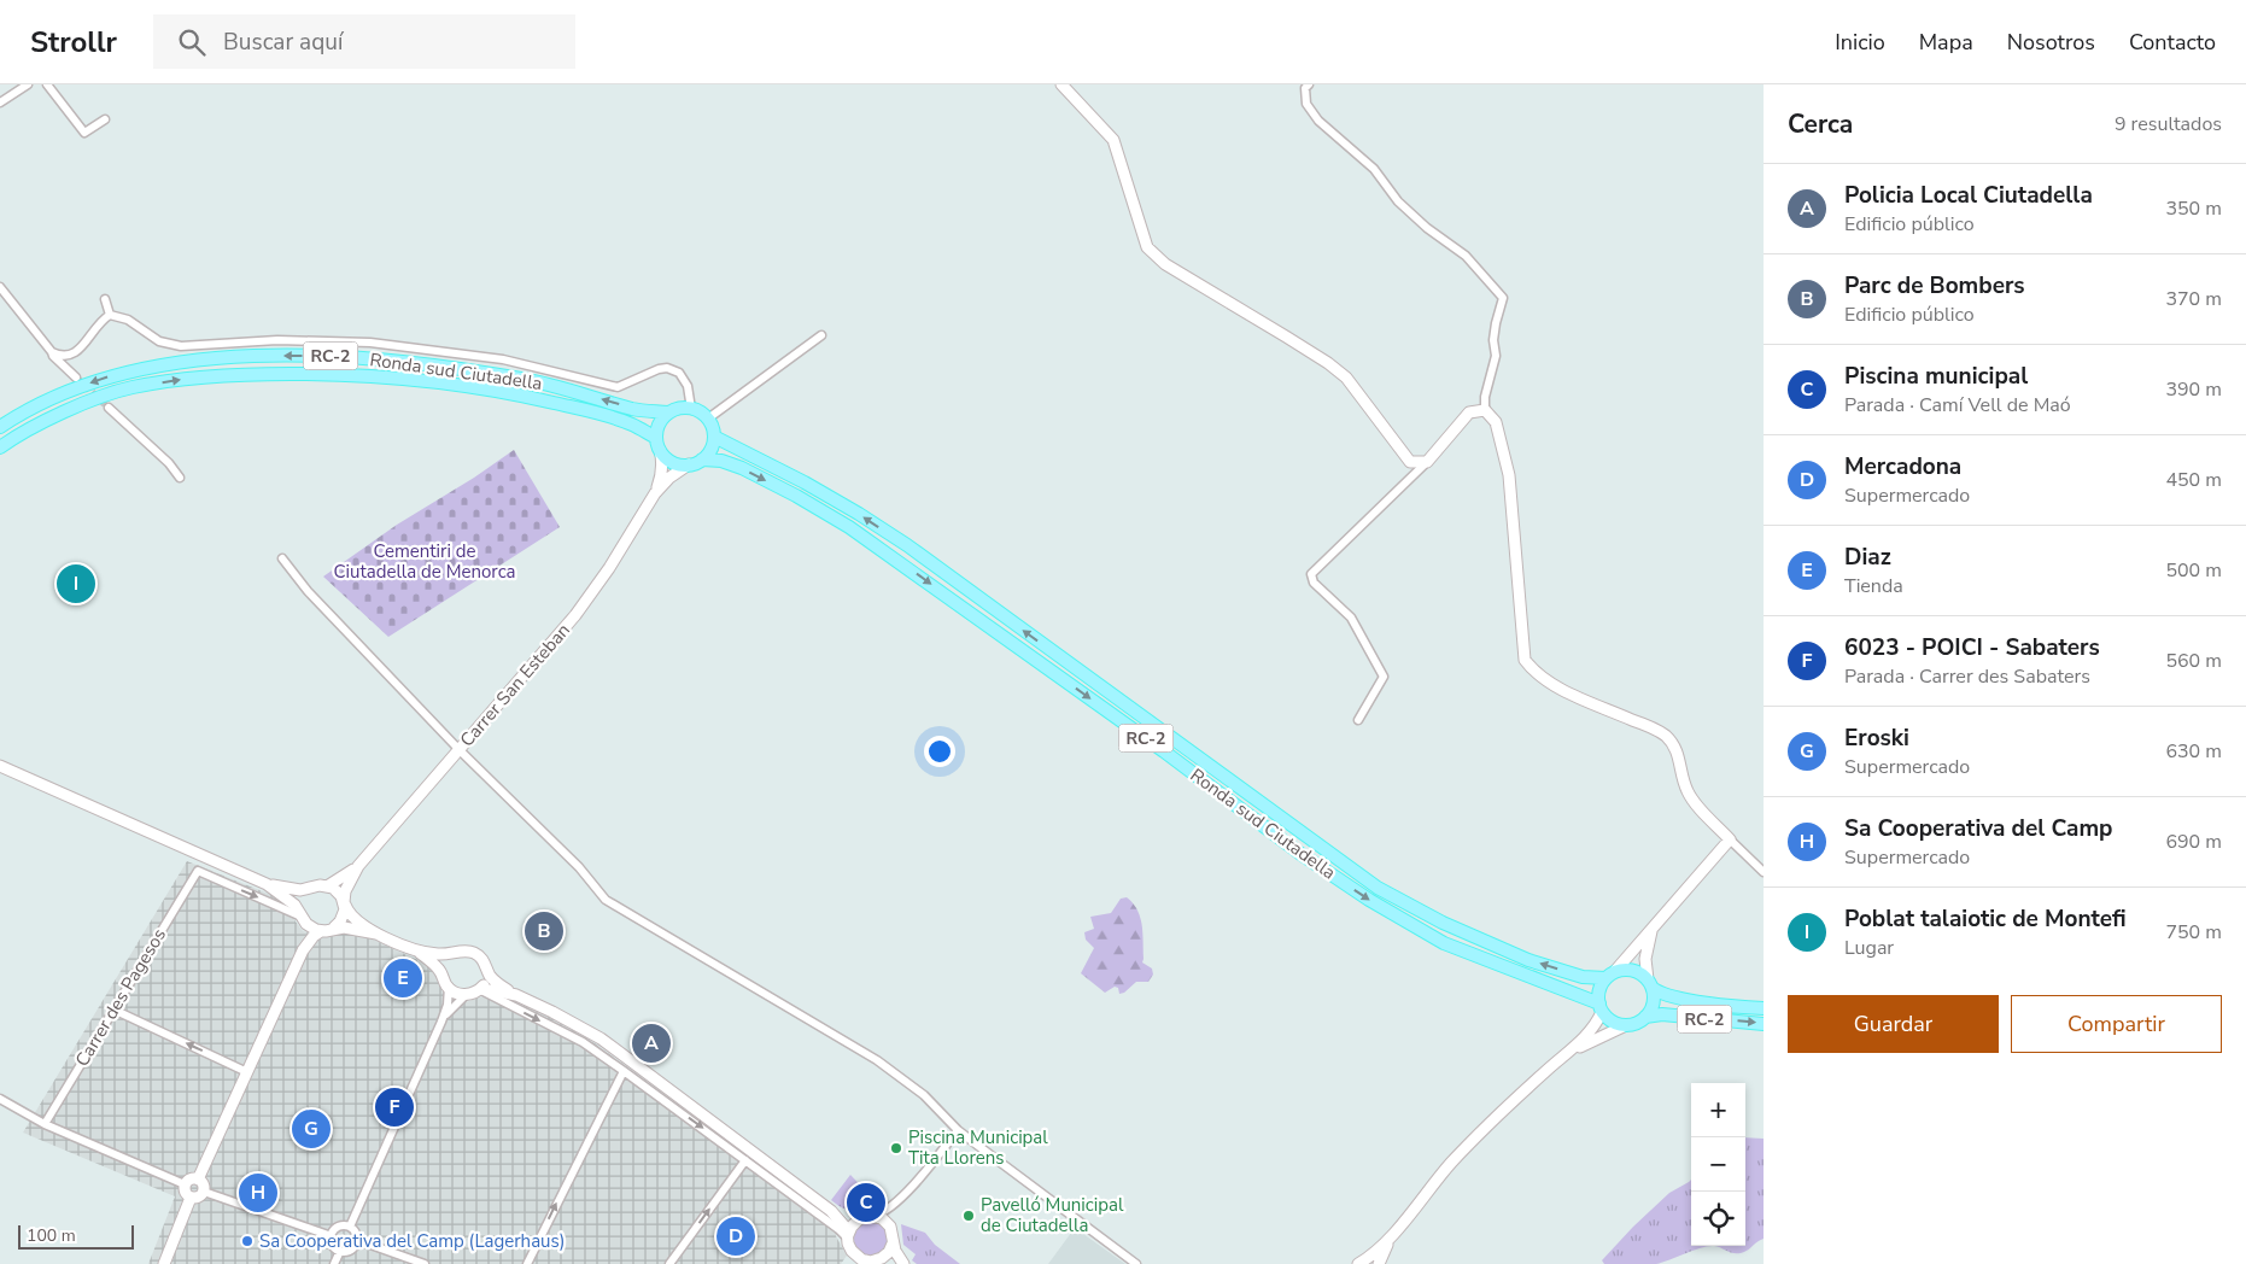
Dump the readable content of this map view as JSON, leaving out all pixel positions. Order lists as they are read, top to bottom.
{
  "streets": {
    "main road": ["RC-2", "Ronda sud Ciutadella"],
    "street": ["Carrer San Esteban", "Carrer des Pagesos"]
  },
  "crossings": [
    ["RC-2", "Ronda sud Ciutadella"],
    ["RC-2", "Carrer San Esteban"],
    ["Ronda sud Ciutadella", "Carrer San Esteban"],
    ["Carrer San Esteban", "Carrer des Pagesos"]
  ],
  "parks": ["Cementiri de Ciutadella de Menorca"],
  "places": ["Piscina Municipal Tita Llorens", "Pavelló Municipal de Ciutadella", "Sa Cooperativa del Camp (Lagerhaus)"],
  "scale_bar": "100 m",
  "page": {
    "header": "Strollr",
    "search": "Buscar aquí",
    "nav": [
      "Inicio",
      "Mapa",
      "Nosotros",
      "Contacto"
    ],
    "heading": ["Cerca", "9 resultados"],
    "list": [
      {
        "mark": "A",
        "name": "Policia Local Ciutadella",
        "note": "Edificio público",
        "value": "350 m"
      },
      {
        "mark": "B",
        "name": "Parc de Bombers",
        "note": "Edificio público",
        "value": "370 m"
      },
      {
        "mark": "C",
        "name": "Piscina municipal",
        "note": "Parada · Camí Vell de Maó",
        "value": "390 m"
      },
      {
        "mark": "D",
        "name": "Mercadona",
        "note": "Supermercado",
        "value": "450 m"
      },
      {
        "mark": "E",
        "name": "Diaz",
        "note": "Tienda",
        "value": "500 m"
      },
      {
        "mark": "F",
        "name": "6023 - POICI - Sabaters",
        "note": "Parada · Carrer des Sabaters",
        "value": "560 m"
      },
      {
        "mark": "G",
        "name": "Eroski",
        "note": "Supermercado",
        "value": "630 m"
      },
      {
        "mark": "H",
        "name": "Sa Cooperativa del Camp",
        "note": "Supermercado",
        "value": "690 m"
      },
      {
        "mark": "I",
        "name": "Poblat talaiotic de Montefi",
        "note": "Lugar",
        "value": "750 m"
      }
    ],
    "pins": [
      "I",
      "B",
      "E",
      "A",
      "F",
      "G",
      "H",
      "C",
      "D"
    ],
    "buttons": ["Guardar", "Compartir"],
    "map_buttons": ["+", "−"],
    "scale": "100 m"
  }
}
